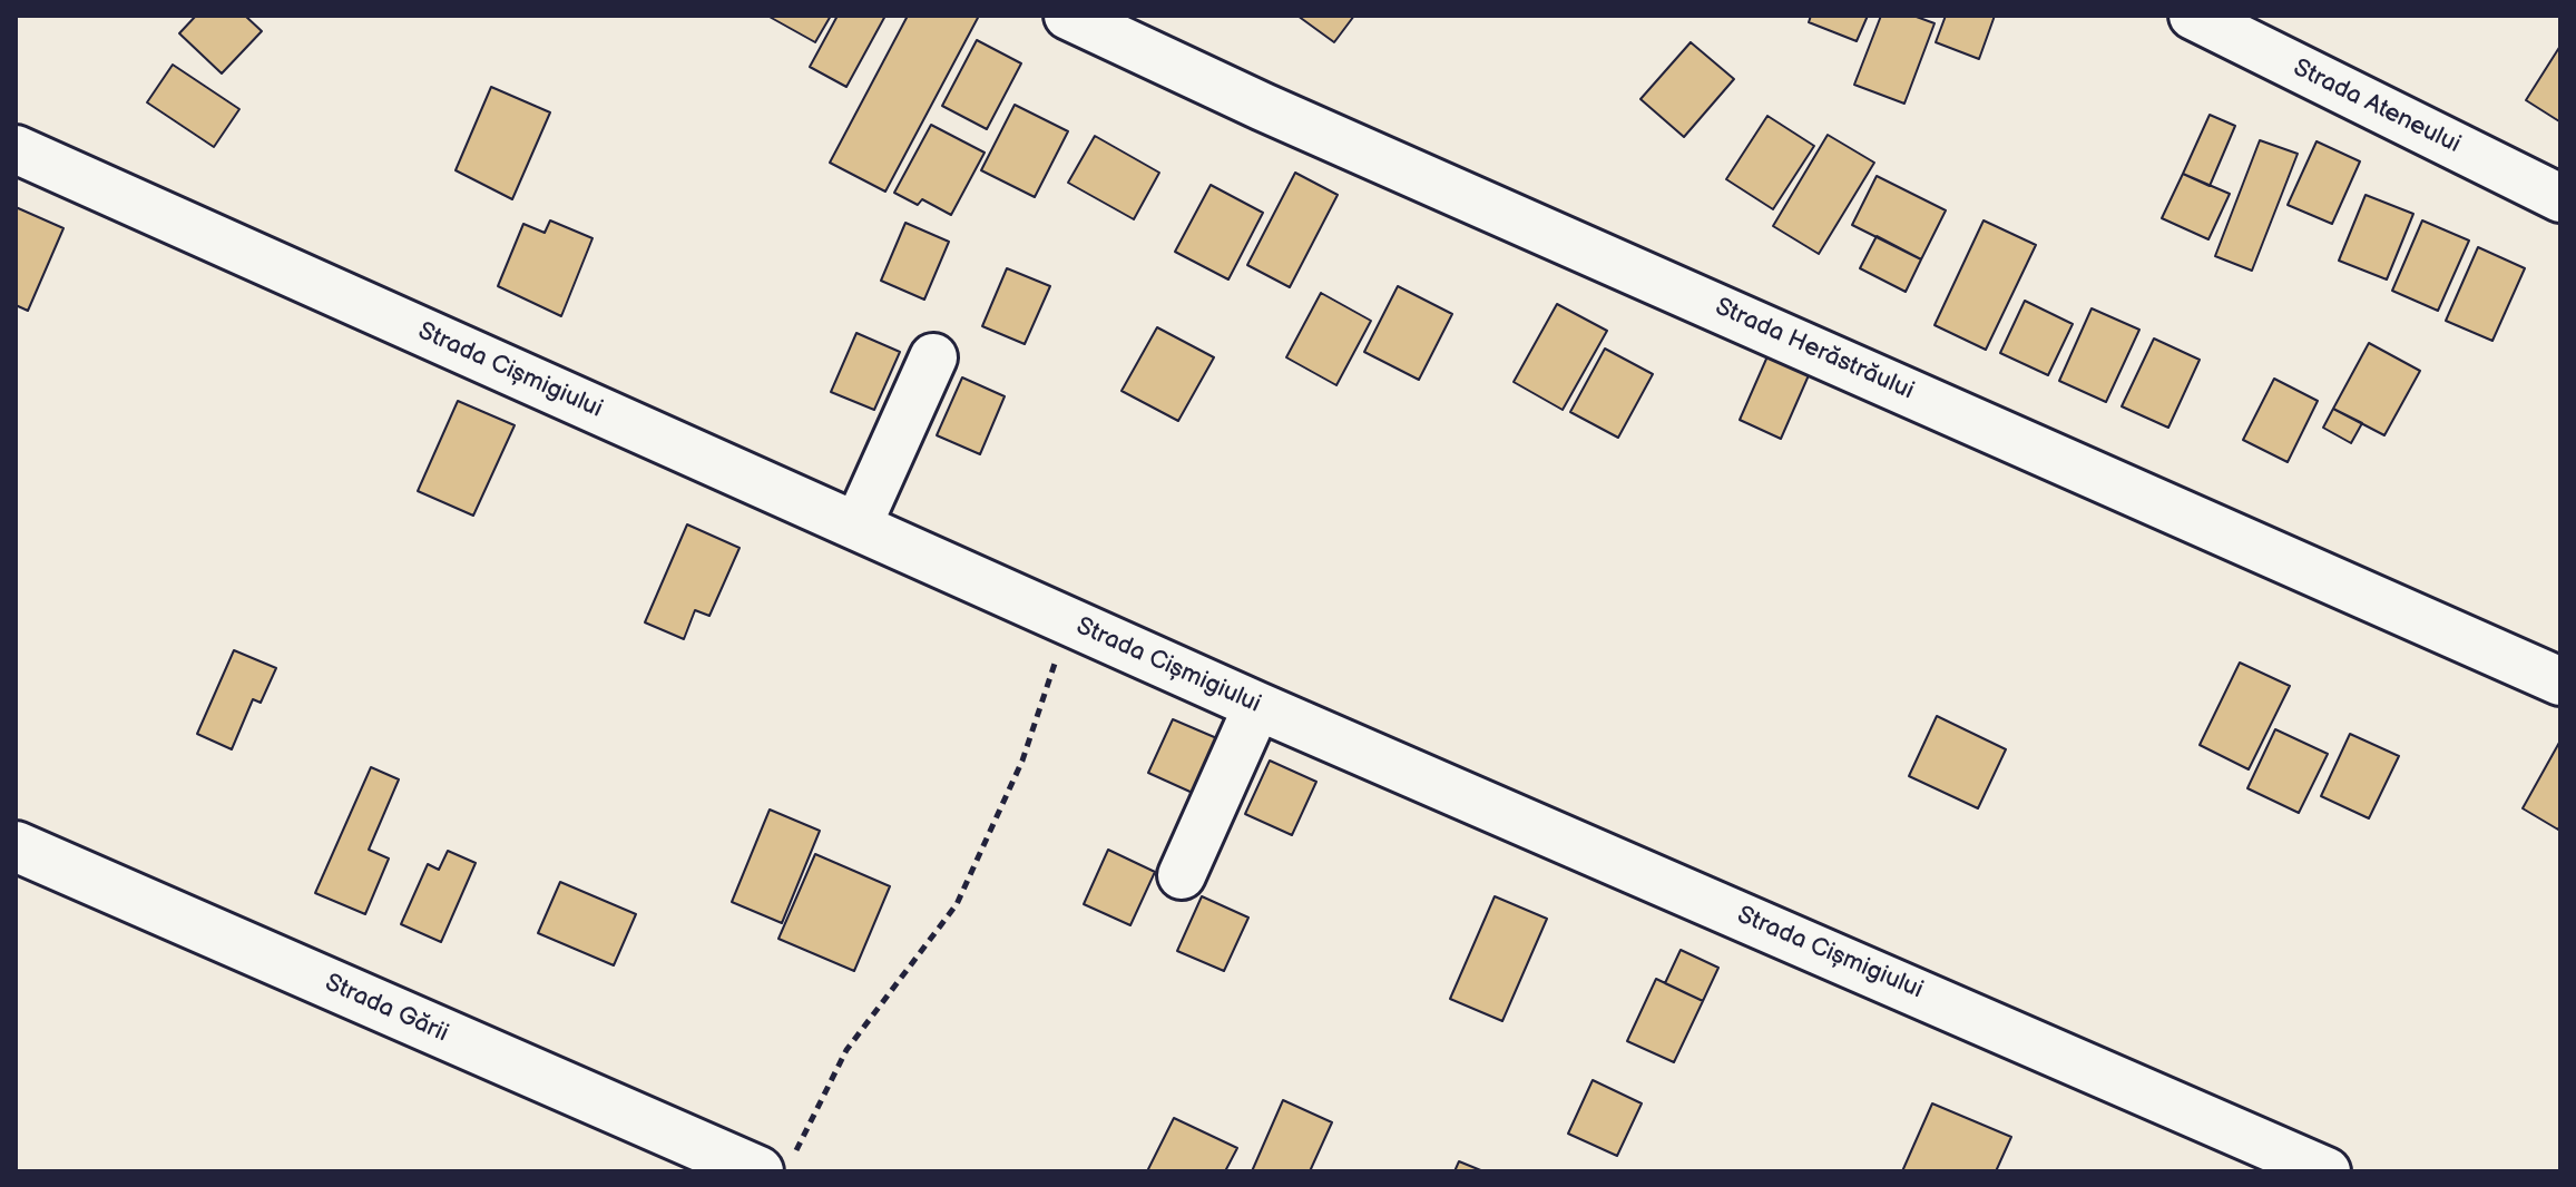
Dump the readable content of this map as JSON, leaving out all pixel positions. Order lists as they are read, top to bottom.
{
  "streets": {
    "main road": ["Strada Gării"],
    "street": ["Strada Ateneului", "Strada Herăstrăului", "Strada Cișmigiului"]
  }
}
